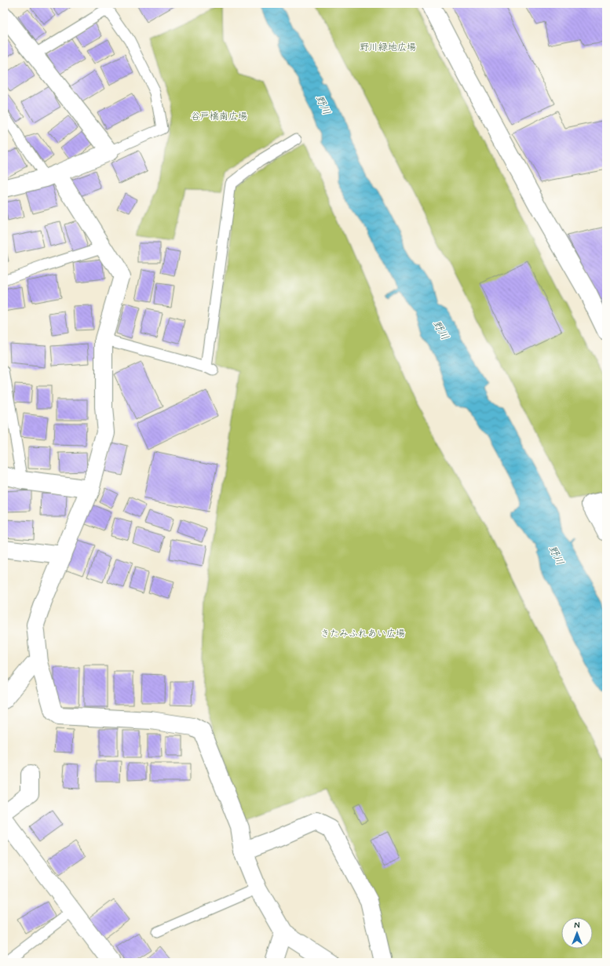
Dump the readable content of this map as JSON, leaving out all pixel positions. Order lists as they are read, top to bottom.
{
  "water": ["野川"],
  "parks": ["野川緑地広場", "谷戸橋南広場", "きたみふれあい広場"],
  "north": "top"
}
